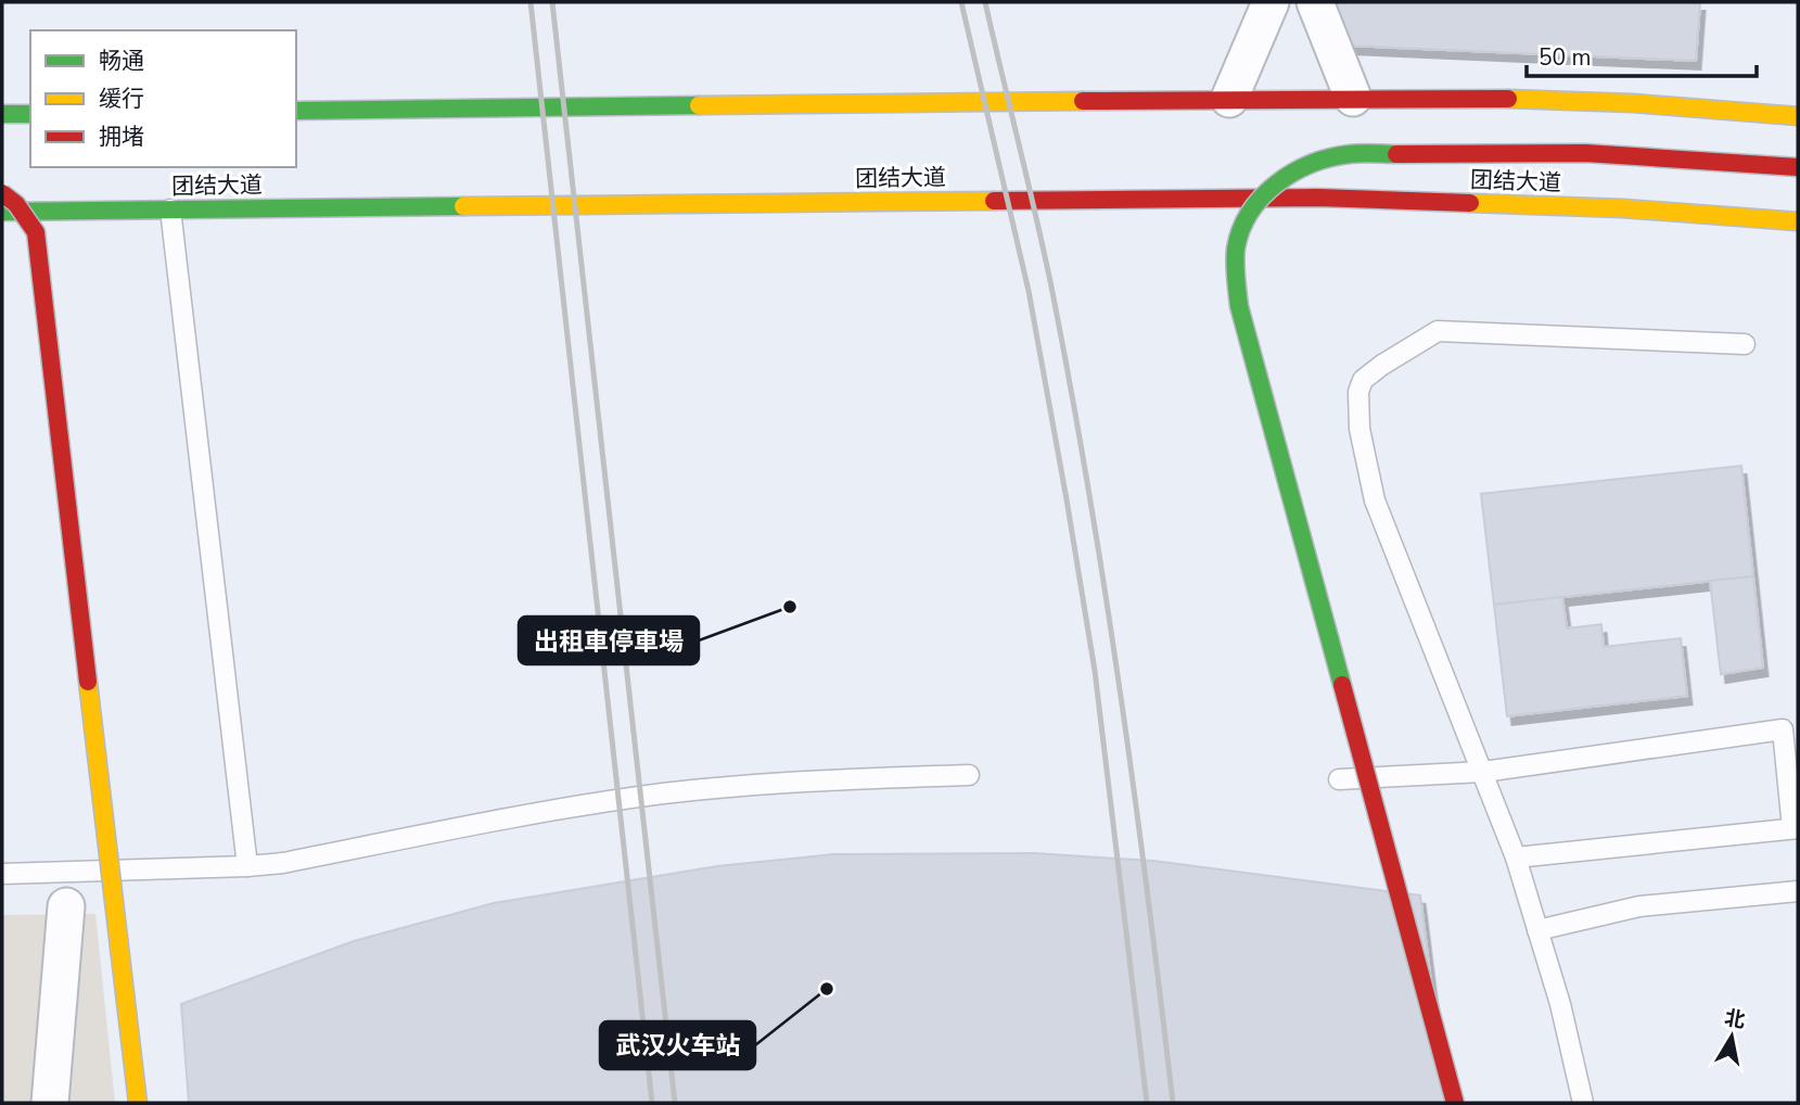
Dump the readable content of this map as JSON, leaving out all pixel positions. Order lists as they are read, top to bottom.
{
  "streets": {
    "main road": ["团结大道"]
  },
  "places": ["出租車停車場", "武汉火车站"],
  "legend": ["畅通", "缓行", "拥堵"],
  "scale_bar": "50 m",
  "north": "top"
}
